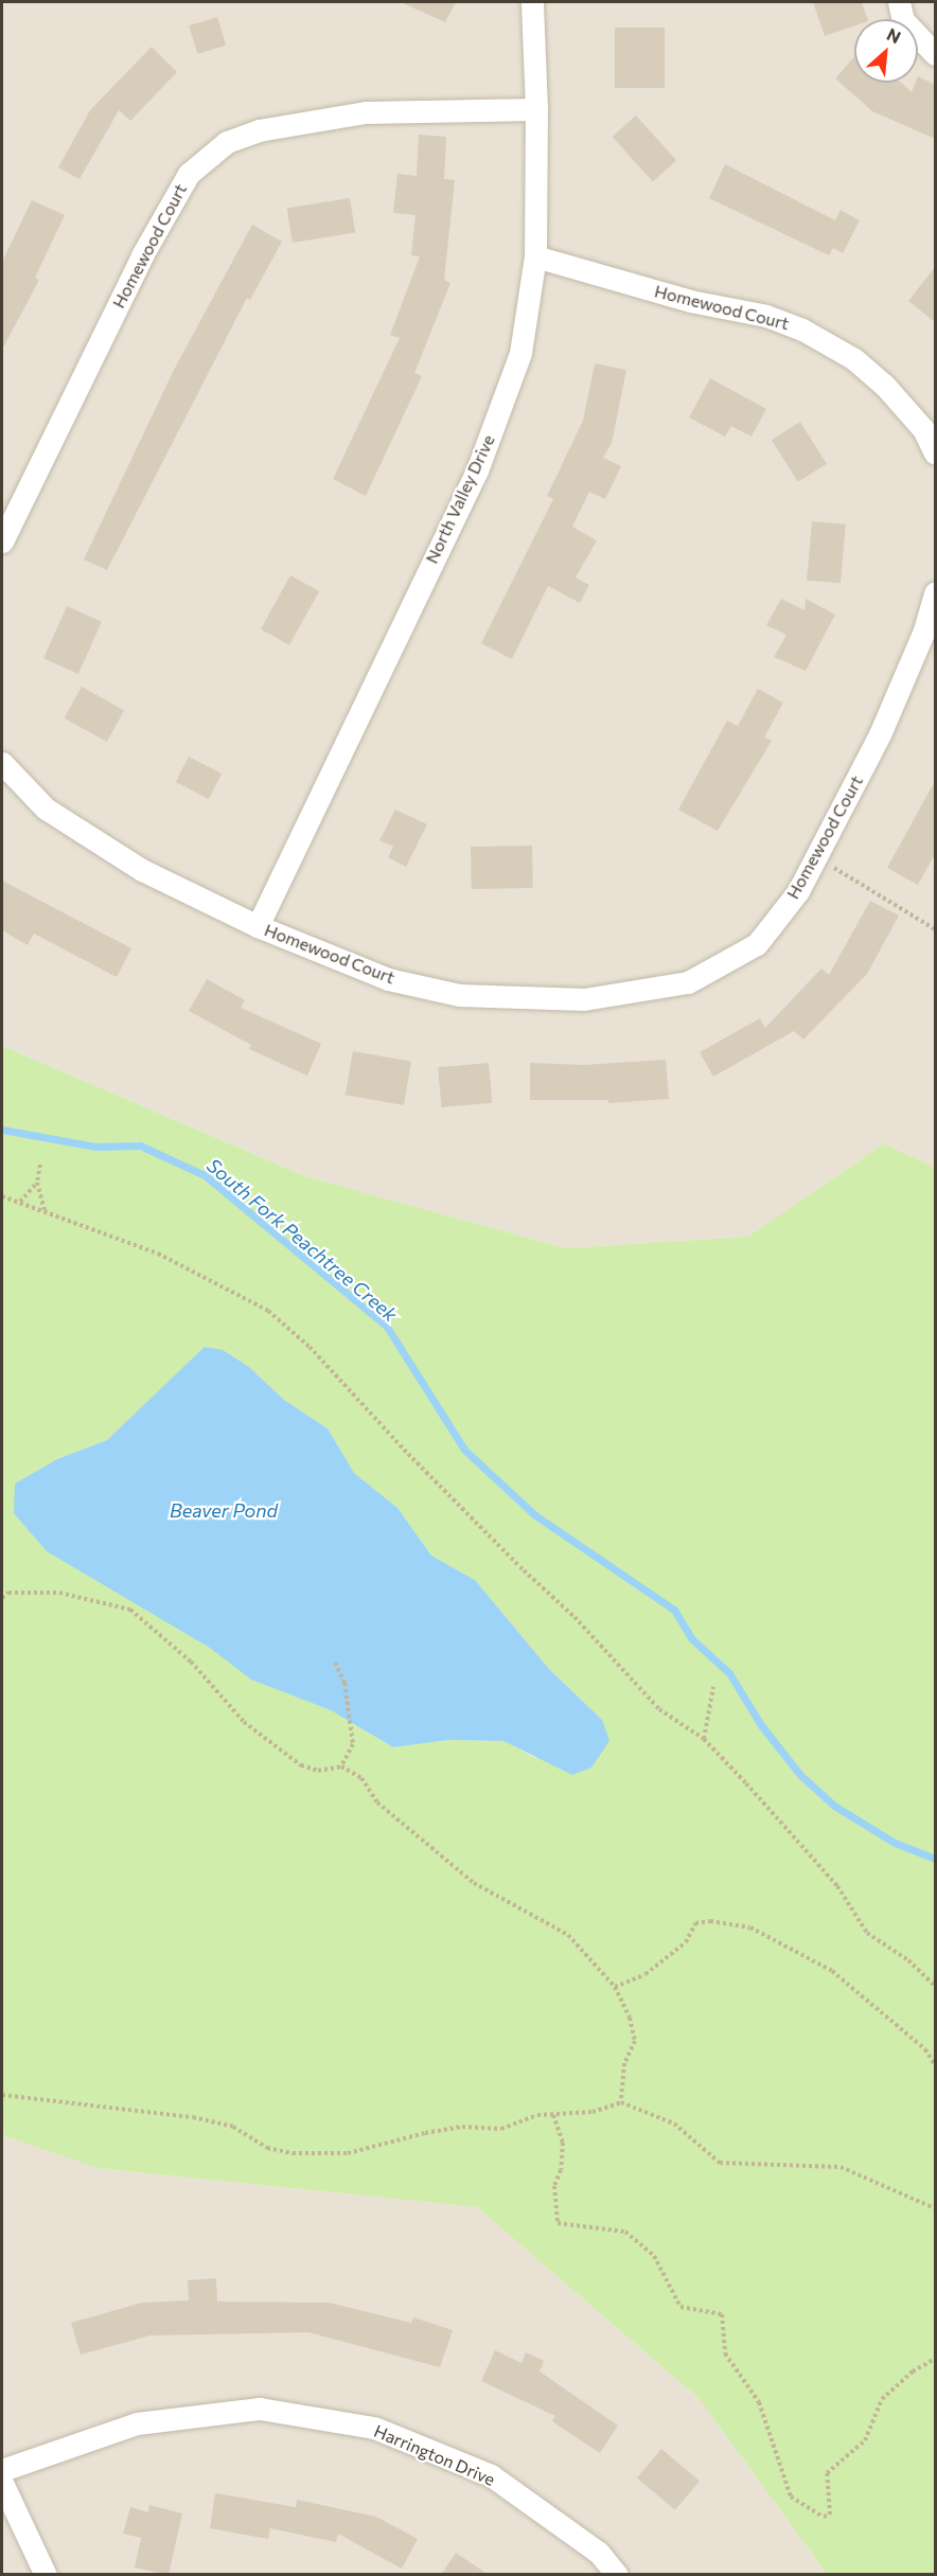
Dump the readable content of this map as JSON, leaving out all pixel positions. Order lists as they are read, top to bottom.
{
  "streets": {
    "street": ["Homewood Court", "North Valley Drive", "Harrington Drive"]
  },
  "crossings": [
    ["Homewood Court", "North Valley Drive"]
  ],
  "water": ["South Fork Peachtree Creek", "Beaver Pond"],
  "north": "top right"
}
